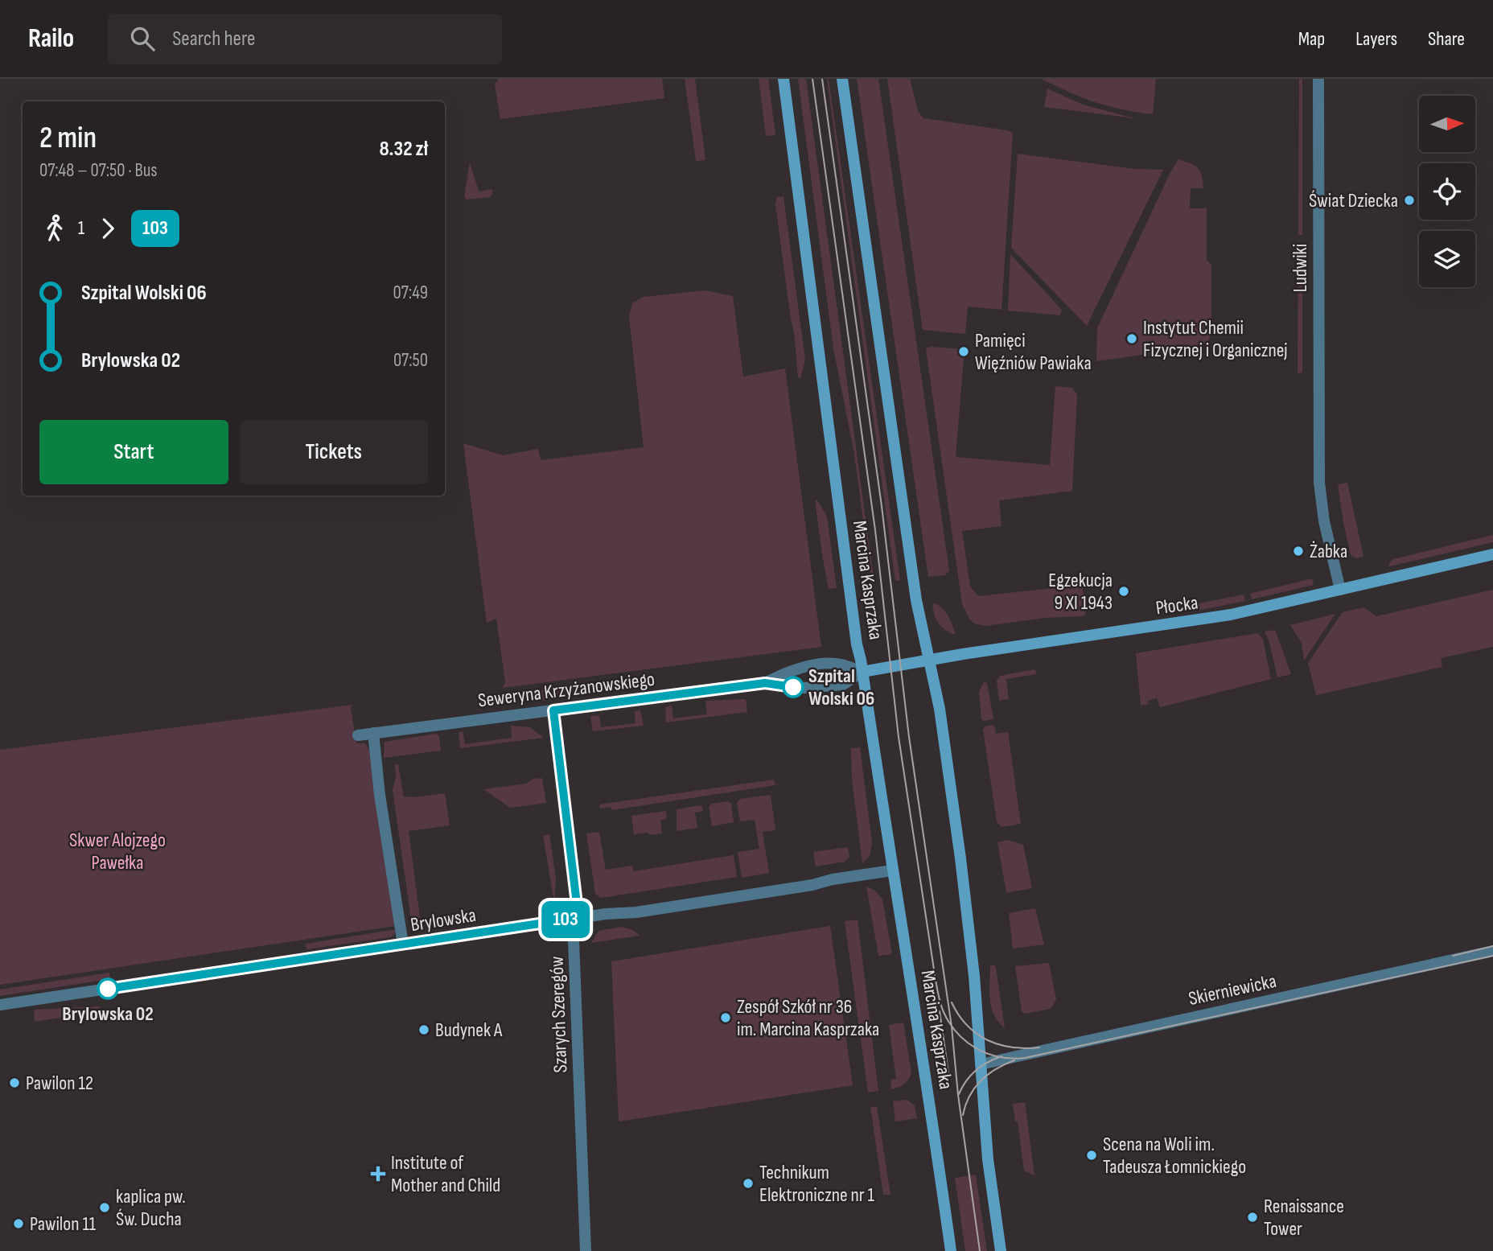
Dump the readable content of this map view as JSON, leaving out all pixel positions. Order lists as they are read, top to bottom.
{
  "streets": {
    "main road": ["Marcina Kasprzaka", "Płocka"],
    "street": [
      "Ludwiki",
      "Seweryna Krzyżanowskiego",
      "Brylowska",
      "Skierniewicka",
      "Szarych Szeregów"
    ]
  },
  "crossings": [
    ["Ludwiki", "Płocka"],
    ["Marcina Kasprzaka", "Płocka"],
    ["Marcina Kasprzaka", "Seweryna Krzyżanowskiego"],
    ["Marcina Kasprzaka", "Brylowska"],
    ["Marcina Kasprzaka", "Skierniewicka"],
    ["Płocka", "Seweryna Krzyżanowskiego"],
    ["Seweryna Krzyżanowskiego", "Szarych Szeregów"],
    ["Brylowska", "Szarych Szeregów"]
  ],
  "parks": ["Skwer Alojzego Pawełka"],
  "places": {
    "other": [
      "Świat Dziecka",
      "Instytut Chemii Fizycznej i Organicznej",
      "Pamięci Więźniów Pawiaka",
      "Żabka",
      "Egzekucja 9 XI 1943",
      "Szpital Wolski 06",
      "Brylowska 02",
      "Zespół Szkół nr 36 im. Marcina Kasprzaka",
      "Budynek A",
      "Pawilon 12",
      "Scena na Woli im. Tadeusza Łomnickiego",
      "Technikum Elektroniczne nr 1",
      "kaplica pw. Św. Ducha",
      "Renaissance Tower",
      "Pawilon 11"
    ],
    "health": ["Institute of Mother and Child"]
  },
  "lines": ["bus line 103"],
  "north": "right",
  "page": {
    "header": "Railo",
    "search": "Search here",
    "nav": ["Map", "Layers", "Share"],
    "on_map": "103",
    "heading": ["2 min", "07:48 – 07:50 · Bus", "8.32 zł"],
    "legs": ["1", "103"],
    "list": [
      {
        "name": "Szpital Wolski 06",
        "value": "07:49"
      },
      {
        "name": "Brylowska 02",
        "value": "07:50"
      }
    ],
    "buttons": ["Start", "Tickets"]
  }
}
